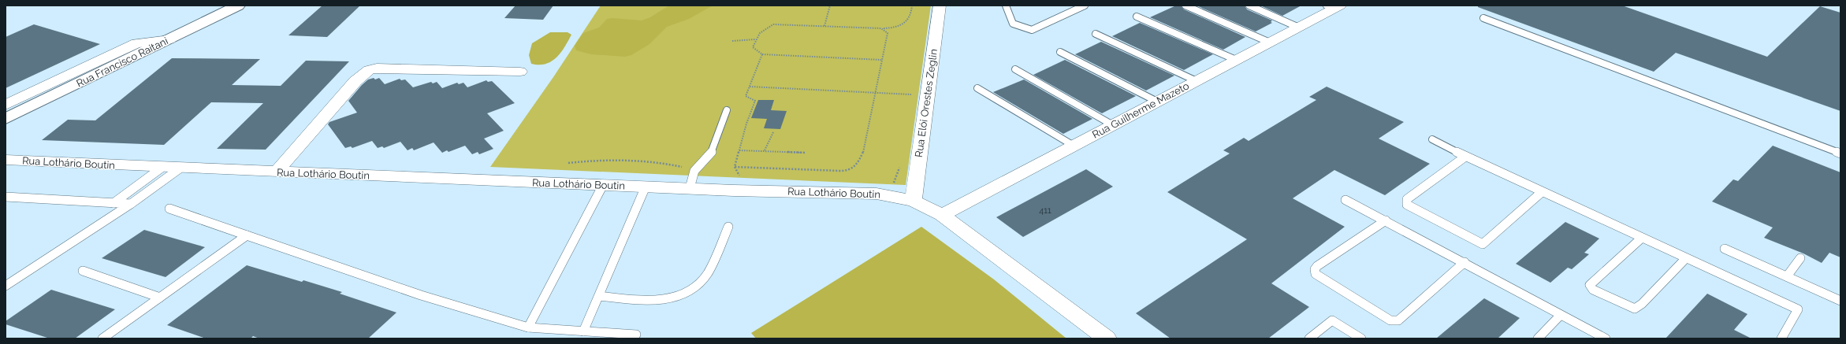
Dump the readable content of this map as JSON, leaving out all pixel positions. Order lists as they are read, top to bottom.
{
  "streets": {
    "main road": ["Rua Francisco Raitani"],
    "street": ["Rua Elói Orestes Zeglin", "Rua Guilherme Mazeto", "Rua Lothário Boutin"]
  },
  "crossings": [
    ["Rua Elói Orestes Zeglin", "Rua Lothário Boutin"],
    ["Rua Guilherme Mazeto", "Rua Lothário Boutin"]
  ],
  "house_numbers": ["411"]
}
